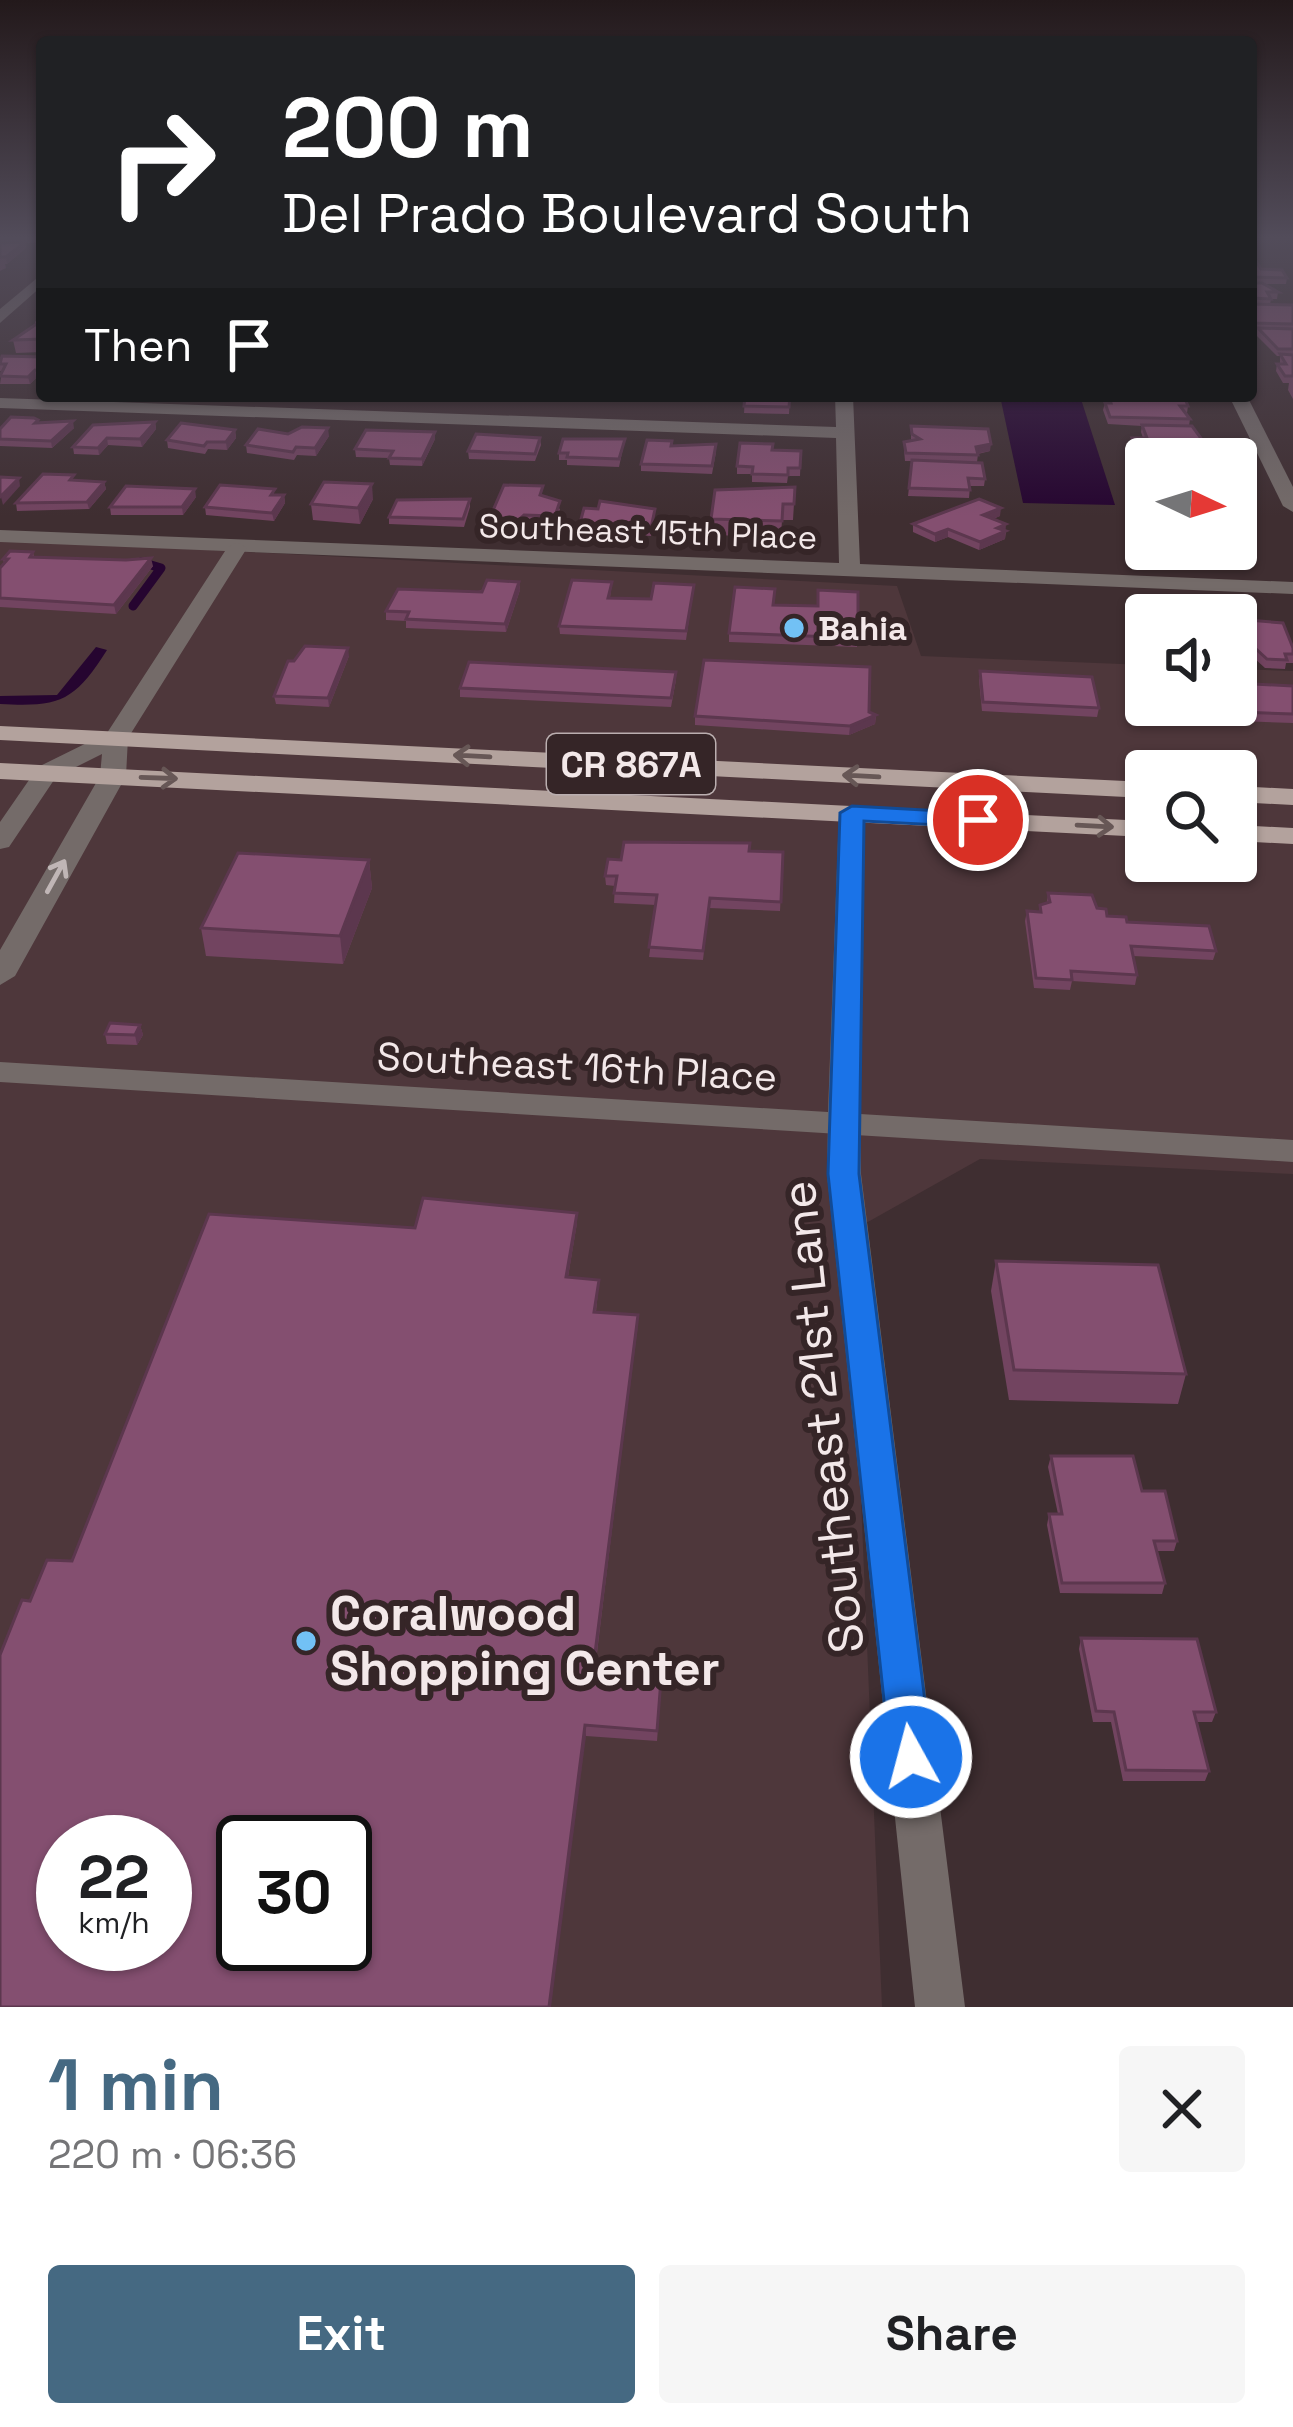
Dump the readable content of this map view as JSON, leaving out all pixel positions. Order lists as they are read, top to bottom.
{
  "streets": {
    "main road": ["CR 867A"],
    "street": ["Southeast 15th Place", "Southeast 16th Place", "Southeast 21st Lane"]
  },
  "crossings": [
    ["CR 867A", "Southeast 21st Lane"],
    ["Southeast 16th Place", "Southeast 21st Lane"]
  ],
  "places": ["Bahia", "Coralwood Shopping Center"],
  "north": "right",
  "page": {
    "turn": ["200 m", "Del Prado Boulevard South"],
    "then": "Then",
    "speed": "22 km/h",
    "limit": "30",
    "heading": ["1 min", "220 m · 06:36"],
    "buttons": ["Exit", "Share"]
  }
}
